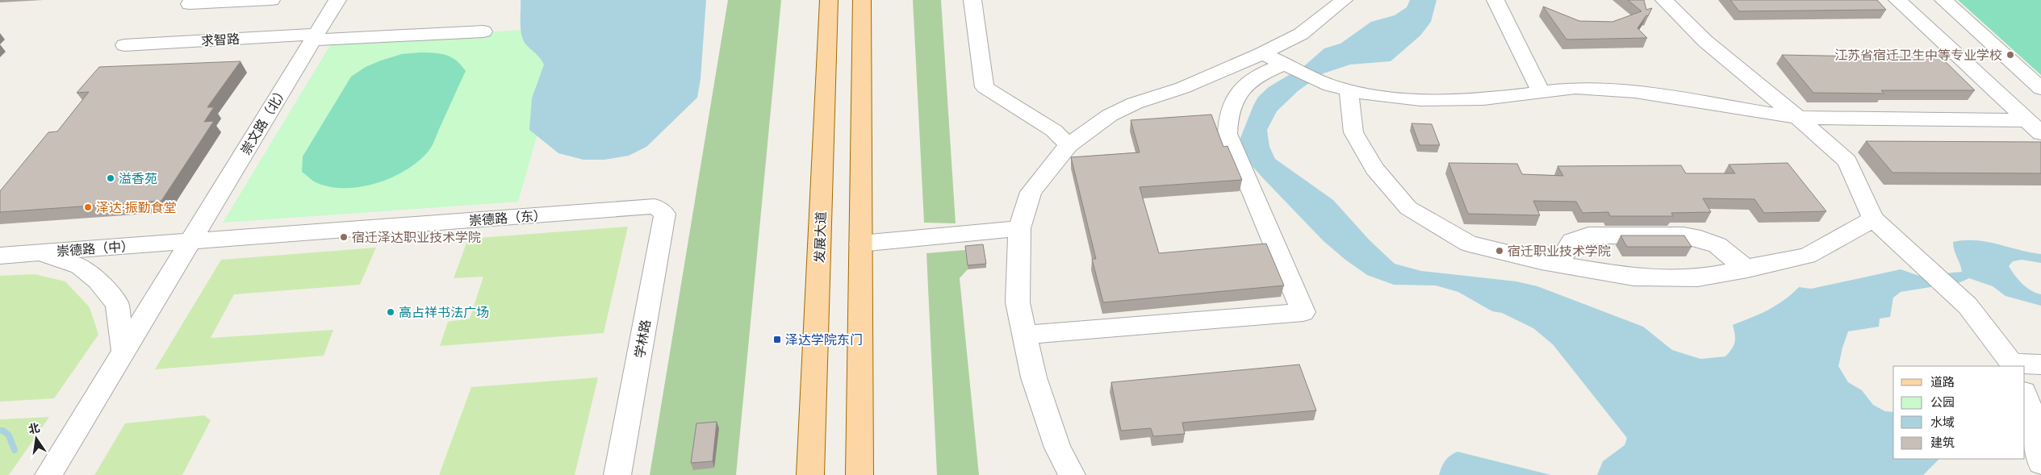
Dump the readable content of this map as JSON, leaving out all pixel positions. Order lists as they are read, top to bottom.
{
  "streets": {
    "main road": ["发展大道"],
    "lane": [
      "求智路",
      "崇文路（北）",
      "崇德路（东）",
      "崇德路（中）",
      "学林路"
    ]
  },
  "crossings": [
    ["求智路", "崇文路（北）"],
    ["崇文路（北）", "崇德路（东）"],
    ["崇文路（北）", "崇德路（中）"],
    ["崇德路（东）", "崇德路（中）"],
    ["崇德路（东）", "学林路"]
  ],
  "places": {
    "other": [
      "江苏省宿迁卫生中等专业学校",
      "溢香苑",
      "泽达·振勤食堂",
      "宿迁泽达职业技术学院",
      "宿迁职业技术学院",
      "高占祥书法广场"
    ],
    "transit": ["泽达学院东门"]
  },
  "legend": [
    "道路",
    "公园",
    "水域",
    "建筑"
  ],
  "north": "top"
}
